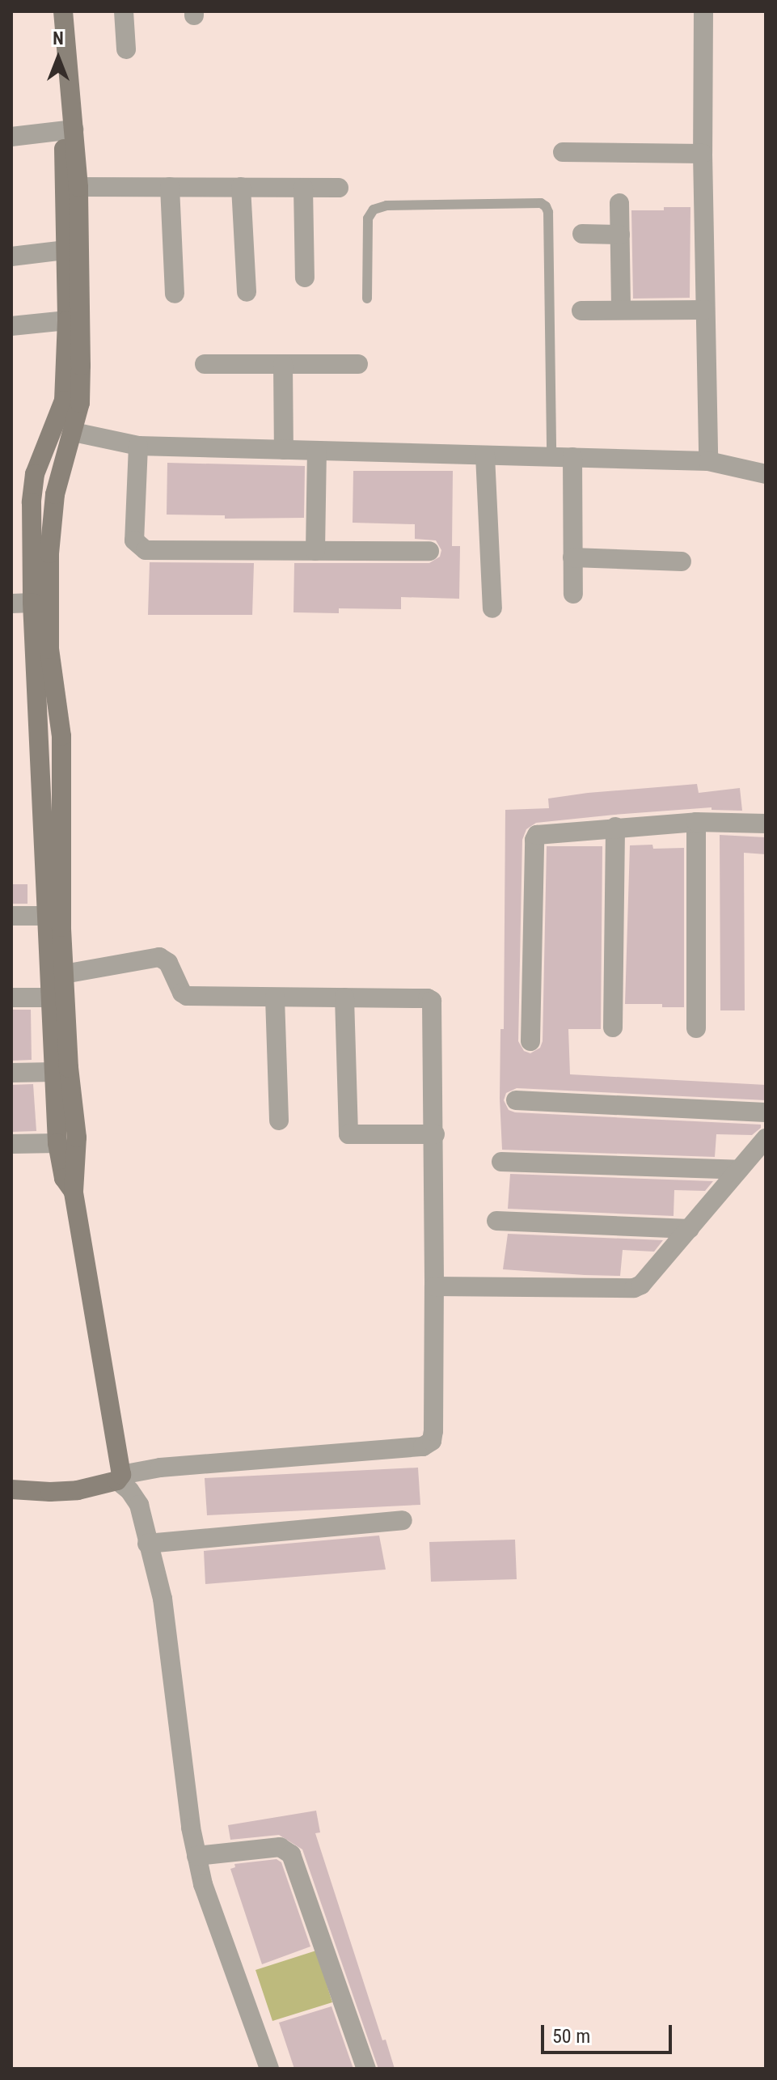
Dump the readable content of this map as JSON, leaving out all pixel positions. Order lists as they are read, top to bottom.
{
  "scale_bar": "50 m",
  "north": "top"
}
